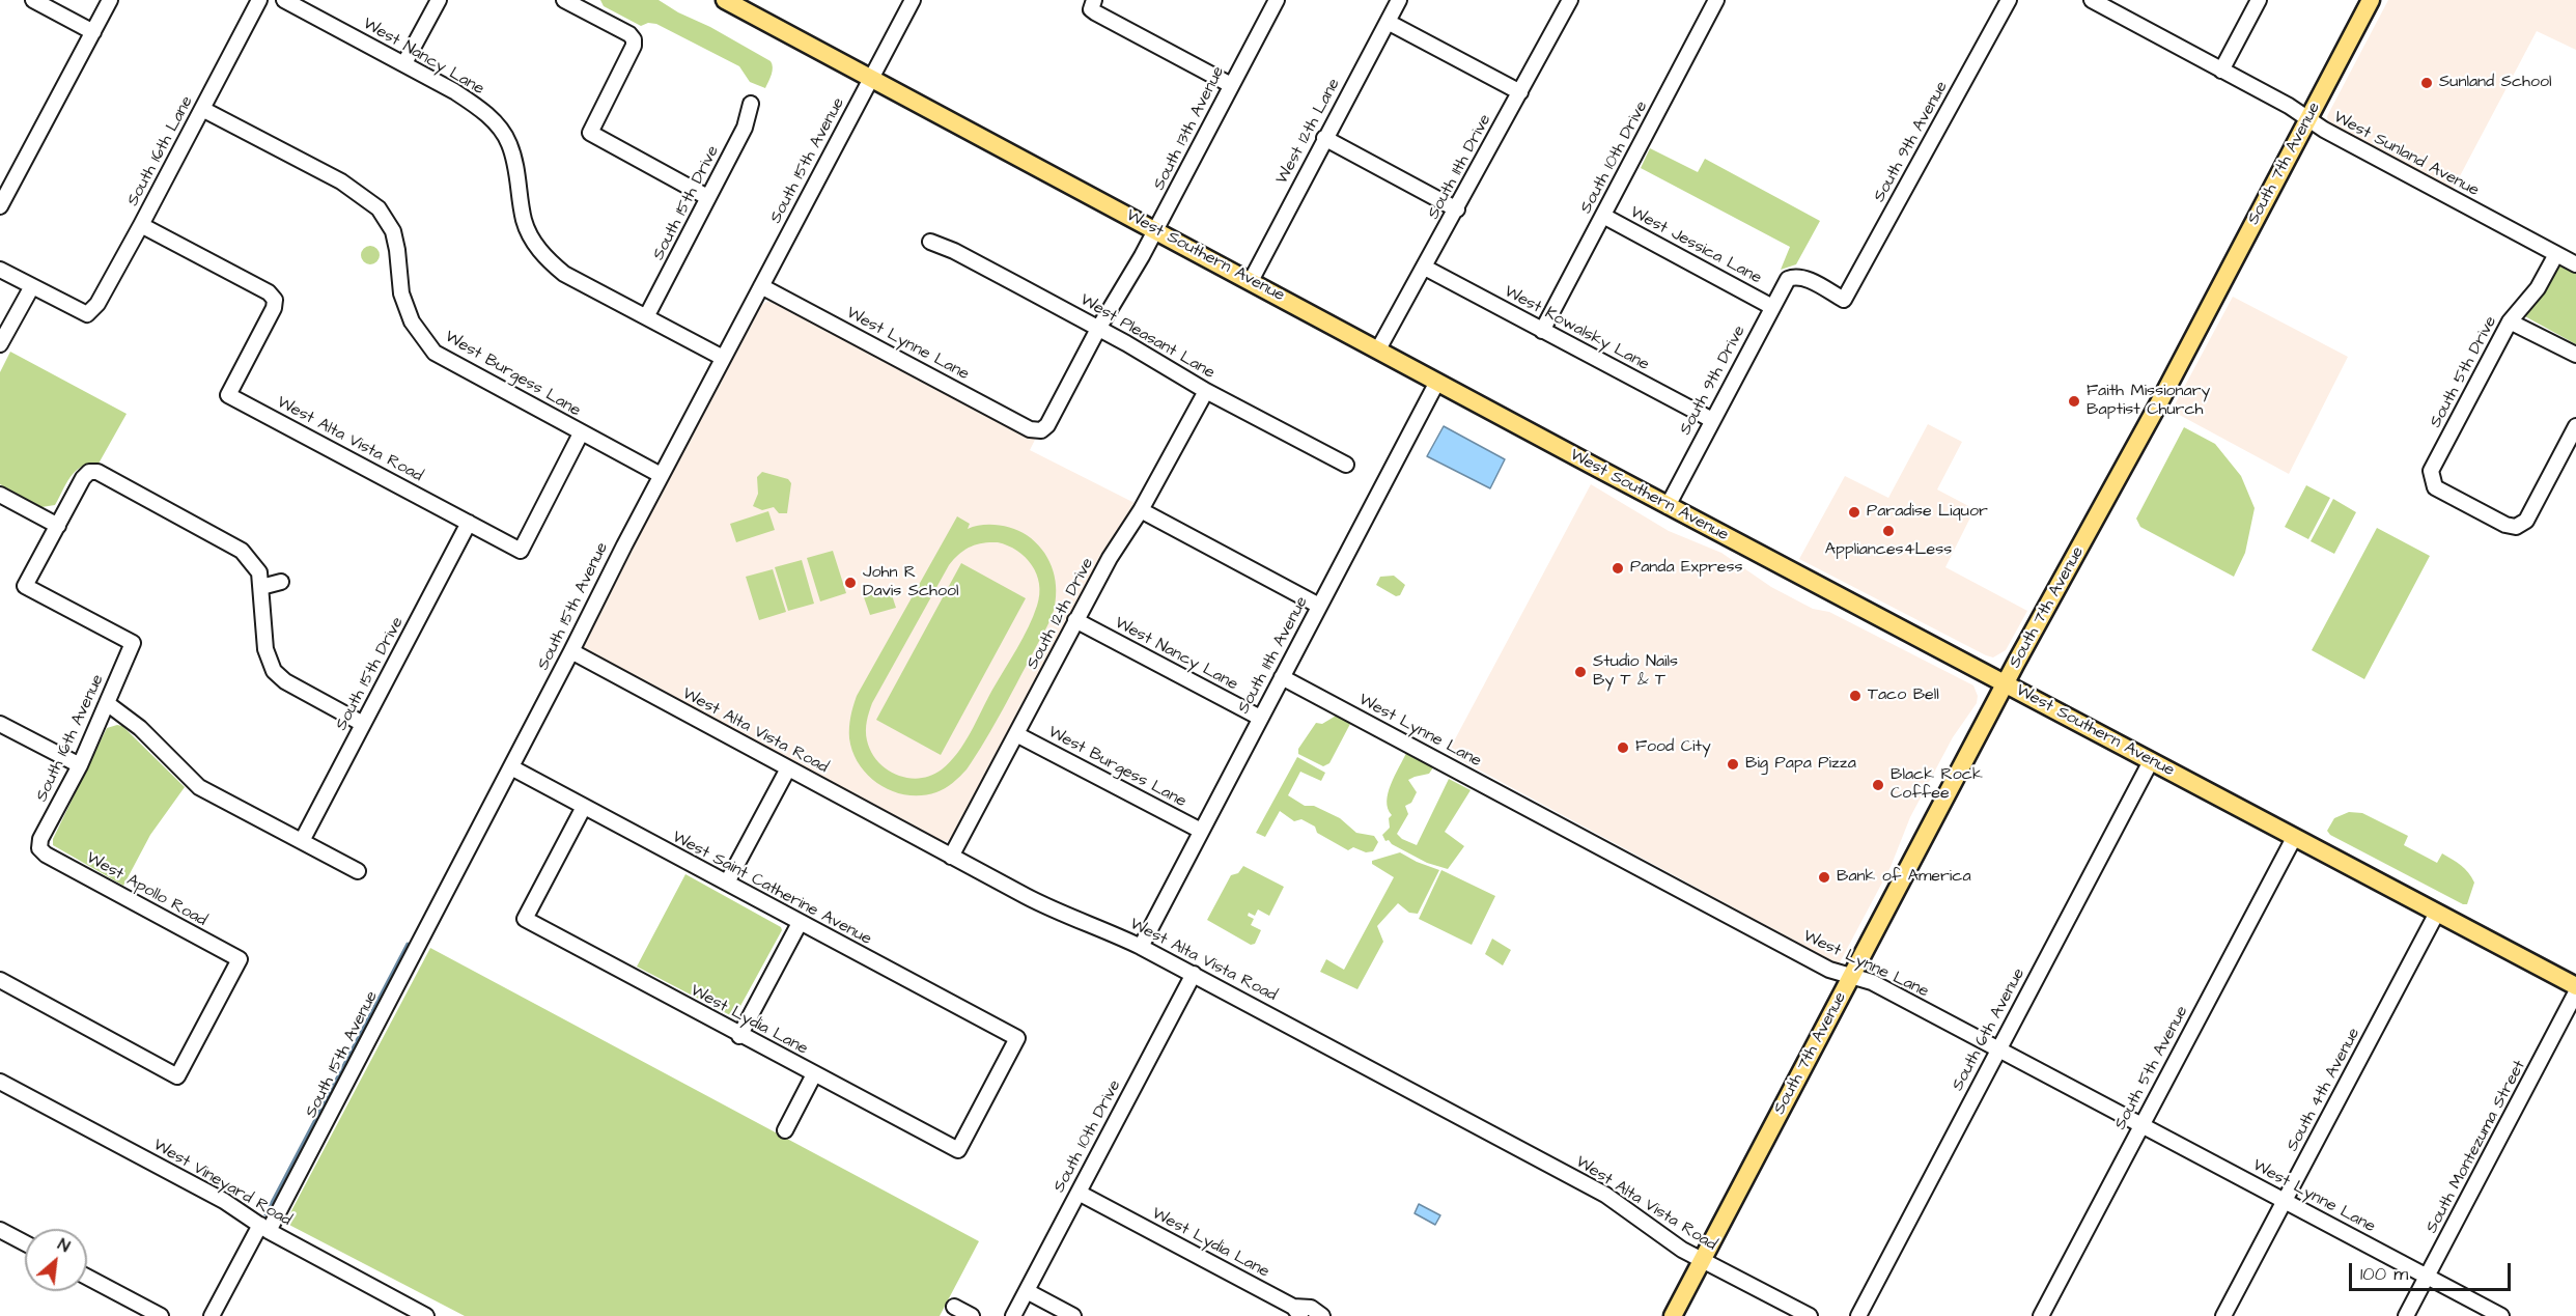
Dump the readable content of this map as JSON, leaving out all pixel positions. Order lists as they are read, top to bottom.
{
  "streets": {
    "main road": ["South 7th Avenue", "West Southern Avenue"],
    "street": [
      "West Nancy Lane",
      "South 13th Avenue",
      "West 12th Lane",
      "South 9th Avenue",
      "South 16th Lane",
      "West Sunland Avenue",
      "South 10th Drive",
      "South 15th Avenue",
      "South 11th Drive",
      "South 15th Drive",
      "West Jessica Lane",
      "West Kowalsky Lane",
      "West Pleasant Lane",
      "West Lynne Lane",
      "South 5th Drive",
      "West Burgess Lane",
      "South 9th Drive",
      "West Alta Vista Road",
      "South 12th Drive",
      "South 11th Avenue",
      "South 16th Avenue",
      "West Saint Catherine Avenue",
      "West Apollo Road",
      "West Lydia Lane",
      "South 6th Avenue",
      "South 5th Avenue",
      "South 4th Avenue",
      "South Montezuma Street",
      "West Vineyard Road"
    ]
  },
  "crossings": [
    ["West Nancy Lane", "South 15th Avenue"],
    ["West Nancy Lane", "South 15th Drive"],
    ["West Nancy Lane", "South 12th Drive"],
    ["West Nancy Lane", "South 11th Avenue"],
    ["South 13th Avenue", "West Southern Avenue"],
    ["South 13th Avenue", "West Pleasant Lane"],
    ["South 13th Avenue", "West Lynne Lane"],
    ["West 12th Lane", "West Southern Avenue"],
    ["South 9th Avenue", "South 9th Drive"],
    ["South 16th Lane", "West Burgess Lane"],
    ["South 16th Lane", "West Alta Vista Road"],
    ["West Sunland Avenue", "South 7th Avenue"],
    ["West Sunland Avenue", "South 5th Drive"],
    ["South 10th Drive", "West Jessica Lane"],
    ["South 10th Drive", "West Kowalsky Lane"],
    ["South 10th Drive", "West Alta Vista Road"],
    ["South 10th Drive", "West Lydia Lane"],
    ["South 15th Avenue", "West Southern Avenue"],
    ["South 15th Avenue", "West Lynne Lane"],
    ["South 15th Avenue", "West Burgess Lane"],
    ["South 15th Avenue", "West Alta Vista Road"],
    ["South 15th Avenue", "West Saint Catherine Avenue"],
    ["South 15th Avenue", "West Vineyard Road"],
    ["South 7th Avenue", "West Southern Avenue"],
    ["South 7th Avenue", "West Lynne Lane"],
    ["South 7th Avenue", "West Alta Vista Road"],
    ["South 11th Drive", "West Southern Avenue"],
    ["South 11th Drive", "West Kowalsky Lane"],
    ["South 15th Drive", "West Alta Vista Road"],
    ["West Jessica Lane", "South 9th Drive"],
    ["West Southern Avenue", "South 9th Drive"],
    ["West Southern Avenue", "South 11th Avenue"],
    ["West Southern Avenue", "South 6th Avenue"],
    ["West Southern Avenue", "South 5th Avenue"],
    ["West Southern Avenue", "South 4th Avenue"],
    ["West Kowalsky Lane", "South 9th Drive"],
    ["West Pleasant Lane", "South 12th Drive"],
    ["West Lynne Lane", "South 11th Avenue"],
    ["West Lynne Lane", "South 6th Avenue"],
    ["West Lynne Lane", "South 5th Avenue"],
    ["West Lynne Lane", "South 4th Avenue"],
    ["West Lynne Lane", "South Montezuma Street"],
    ["West Burgess Lane", "West Alta Vista Road"],
    ["West Burgess Lane", "South 12th Drive"],
    ["West Burgess Lane", "South 11th Avenue"],
    ["West Alta Vista Road", "South 12th Drive"],
    ["West Alta Vista Road", "South 11th Avenue"],
    ["South 16th Avenue", "West Apollo Road"],
    ["West Saint Catherine Avenue", "West Lydia Lane"]
  ],
  "places": [
    "Sunland School",
    "Faith Missionary Baptist Church",
    "Paradise Liquor",
    "Appliances4Less",
    "Panda Express",
    "John R Davis School",
    "Studio Nails By T & T",
    "Taco Bell",
    "Food City",
    "Big Papa Pizza",
    "Black Rock Coffee",
    "Bank of America"
  ],
  "scale_bar": "100 m",
  "north": "top right"
}
